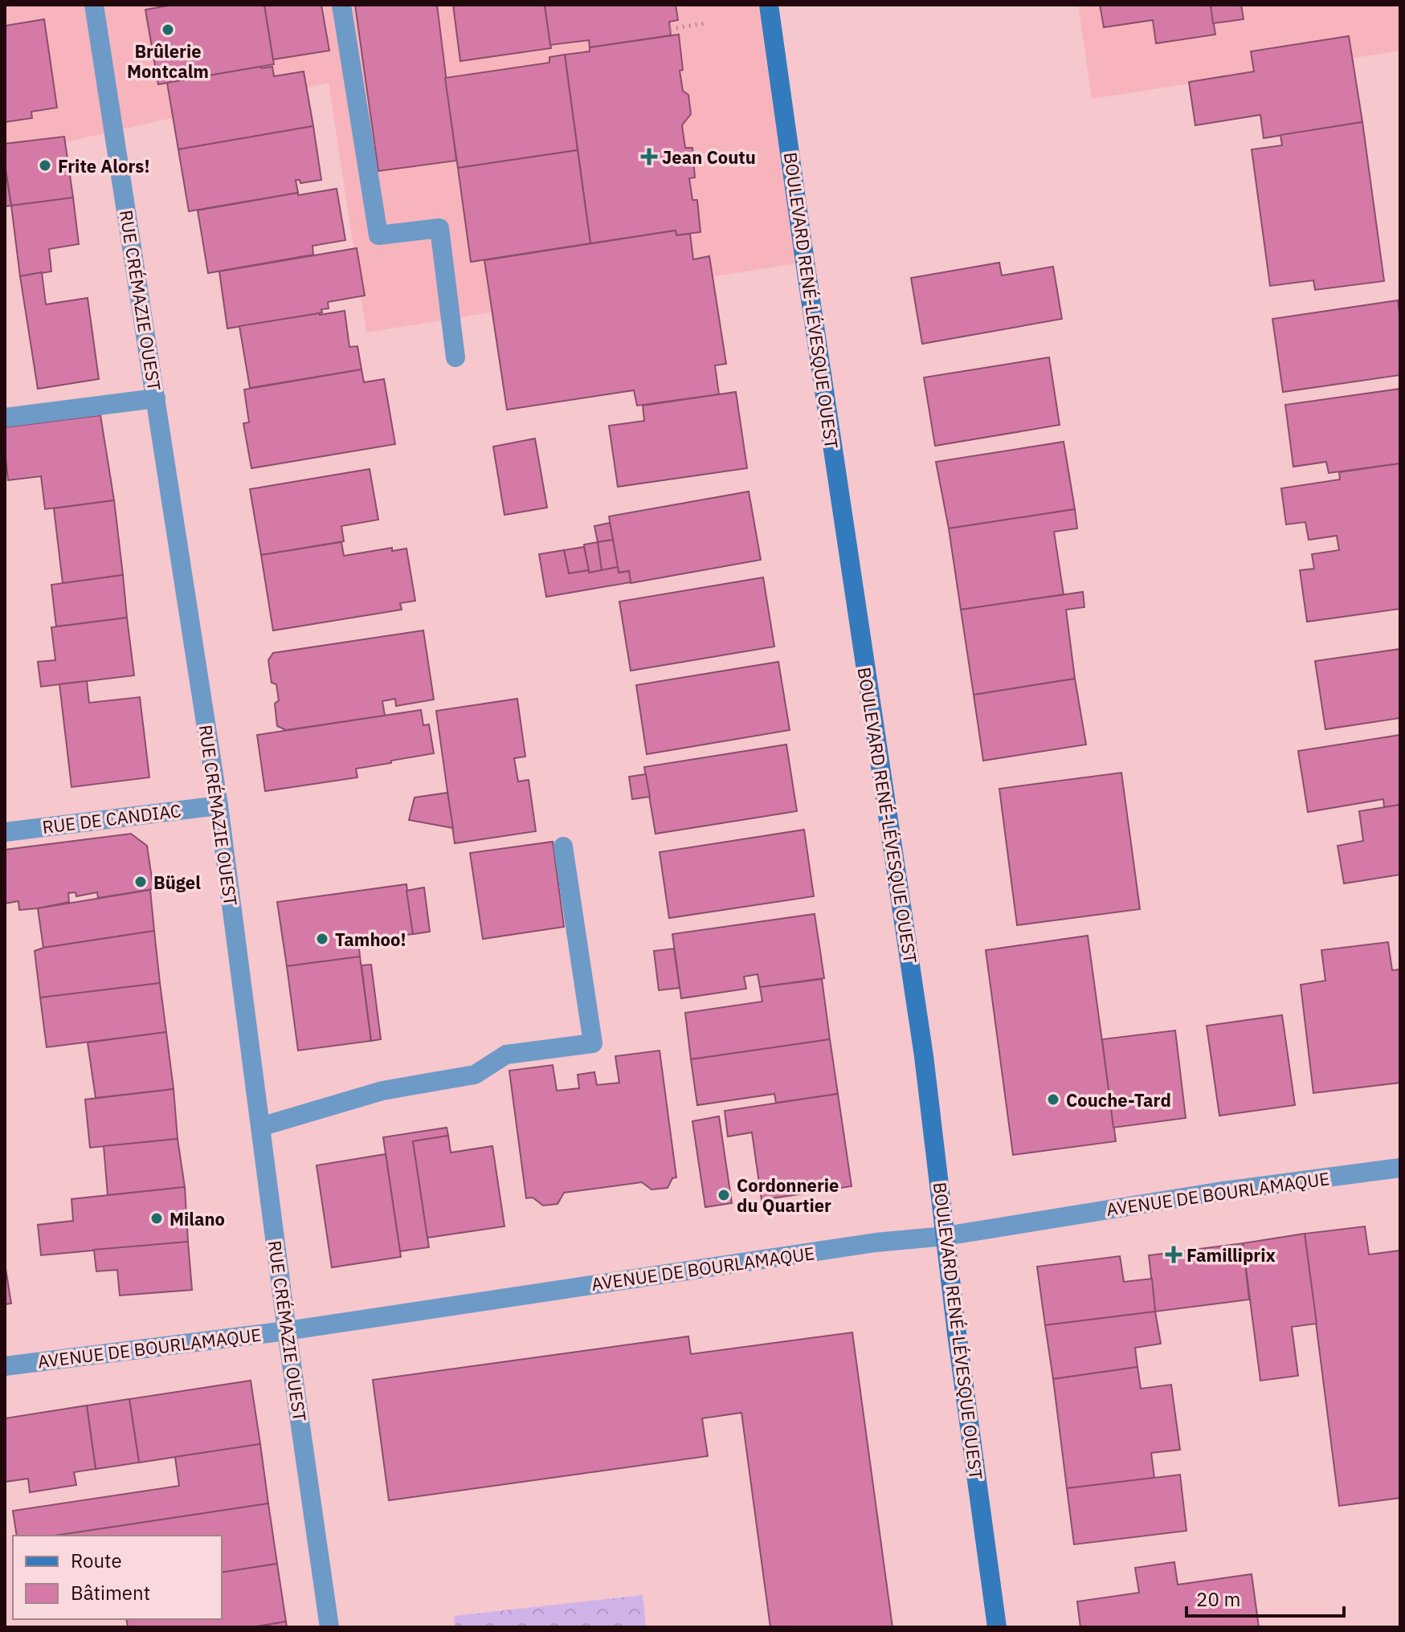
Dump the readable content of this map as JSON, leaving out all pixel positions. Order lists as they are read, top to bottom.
{
  "streets": {
    "main road": ["BOULEVARD RENÉ-LÉVESQUE OUEST"],
    "street": ["RUE CRÉMAZIE OUEST", "RUE DE CANDIAC", "AVENUE DE BOURLAMAQUE"]
  },
  "crossings": [
    ["RUE CRÉMAZIE OUEST", "RUE DE CANDIAC"],
    ["RUE CRÉMAZIE OUEST", "AVENUE DE BOURLAMAQUE"],
    ["BOULEVARD RENÉ-LÉVESQUE OUEST", "AVENUE DE BOURLAMAQUE"]
  ],
  "places": {
    "other": [
      "Brûlerie Montcalm",
      "Frite Alors!",
      "Bügel",
      "Tamhoo!",
      "Couche-Tard",
      "Cordonnerie du Quartier",
      "Milano"
    ],
    "health": ["Jean Coutu", "Familliprix"]
  },
  "legend": ["Route", "Bâtiment"],
  "scale_bar": "20 m"
}
